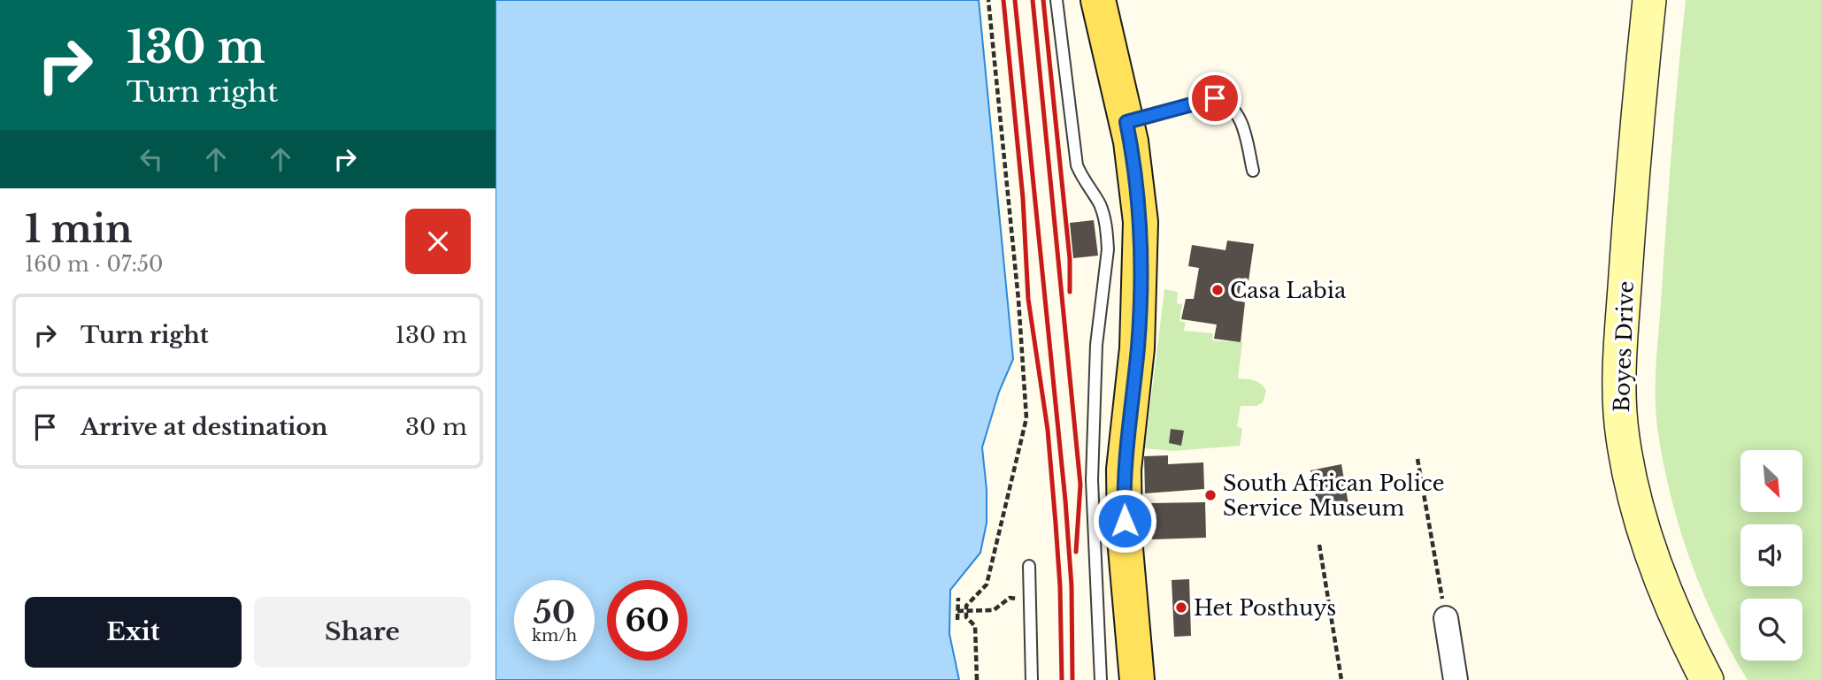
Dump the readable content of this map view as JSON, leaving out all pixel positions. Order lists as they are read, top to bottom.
{
  "streets": {
    "main road": ["Boyes Drive"]
  },
  "places": ["Casa Labia", "South African Police Service Museum", "Het Posthuys"],
  "north": "bottom right",
  "page": {
    "turn": ["130 m", "Turn right"],
    "heading": ["1 min", "160 m · 07:50"],
    "list": [
      {
        "name": "Turn right",
        "value": "130 m"
      },
      {
        "name": "Arrive at destination",
        "value": "30 m"
      }
    ],
    "speed": "50 km/h",
    "limit": "60",
    "buttons": ["Exit", "Share"]
  }
}
